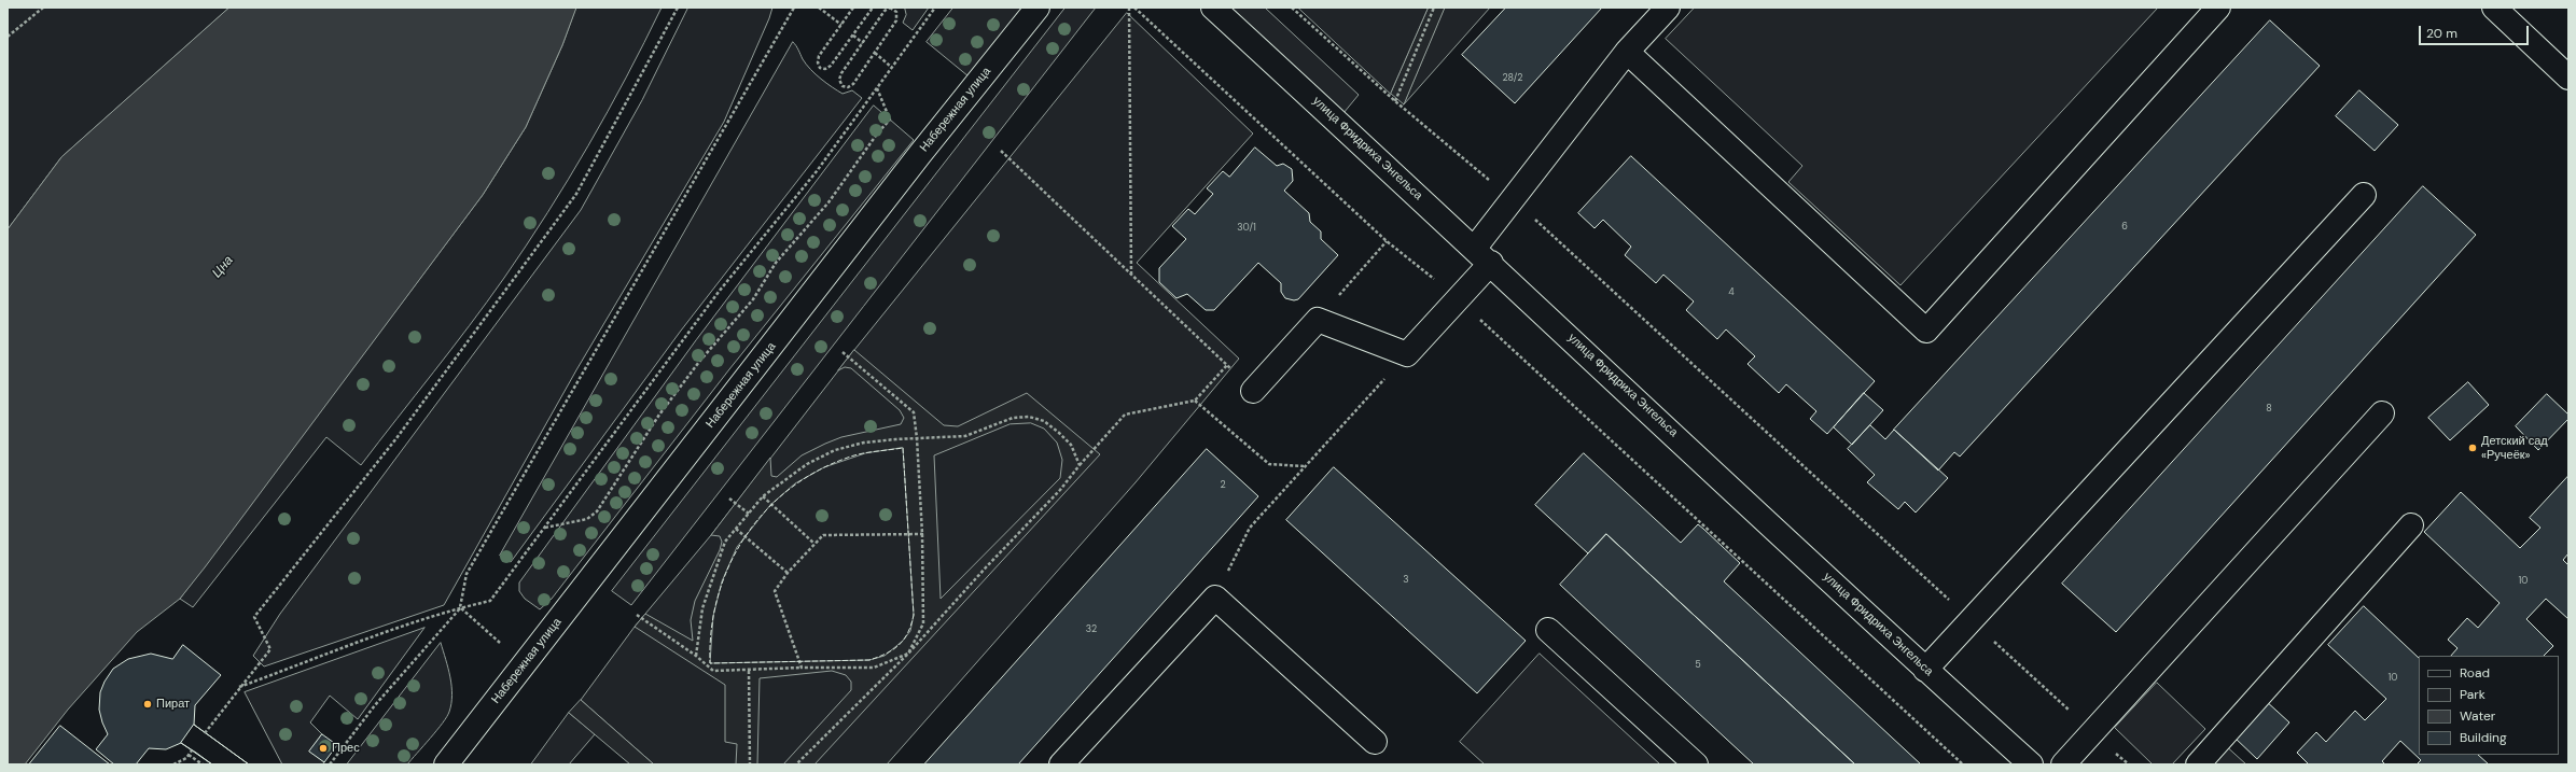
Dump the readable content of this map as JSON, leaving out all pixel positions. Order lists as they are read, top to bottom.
{
  "streets": {
    "street": ["Набережная улица", "улица Фридриха Энгельса"]
  },
  "water": ["Цна"],
  "places": ["Детский сад «Ручеёк»", "Пират", "Прес"],
  "house_numbers": [
    "28/2",
    "6",
    "30/1",
    "4",
    "8",
    "2",
    "3",
    "10",
    "32",
    "5",
    "10"
  ],
  "legend": [
    "Road",
    "Park",
    "Water",
    "Building"
  ],
  "scale_bar": "20 m"
}
